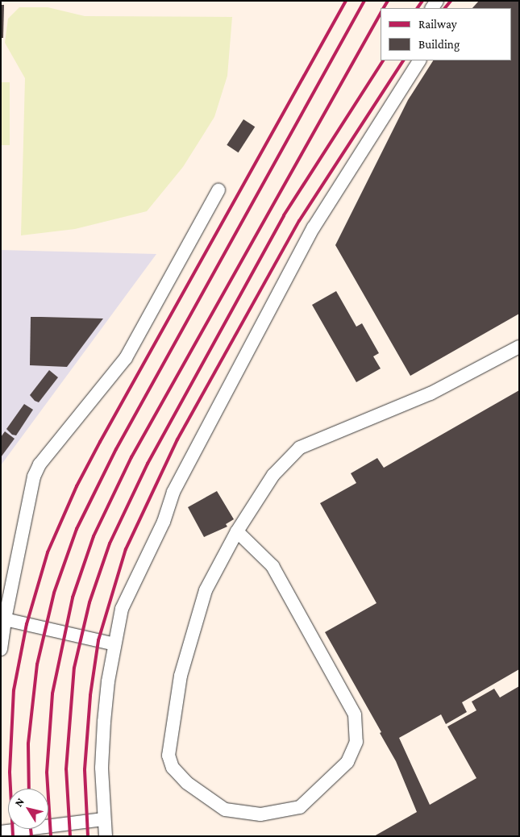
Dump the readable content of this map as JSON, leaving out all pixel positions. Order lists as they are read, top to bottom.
{
  "legend": ["Railway", "Building"],
  "north": "top left"
}
